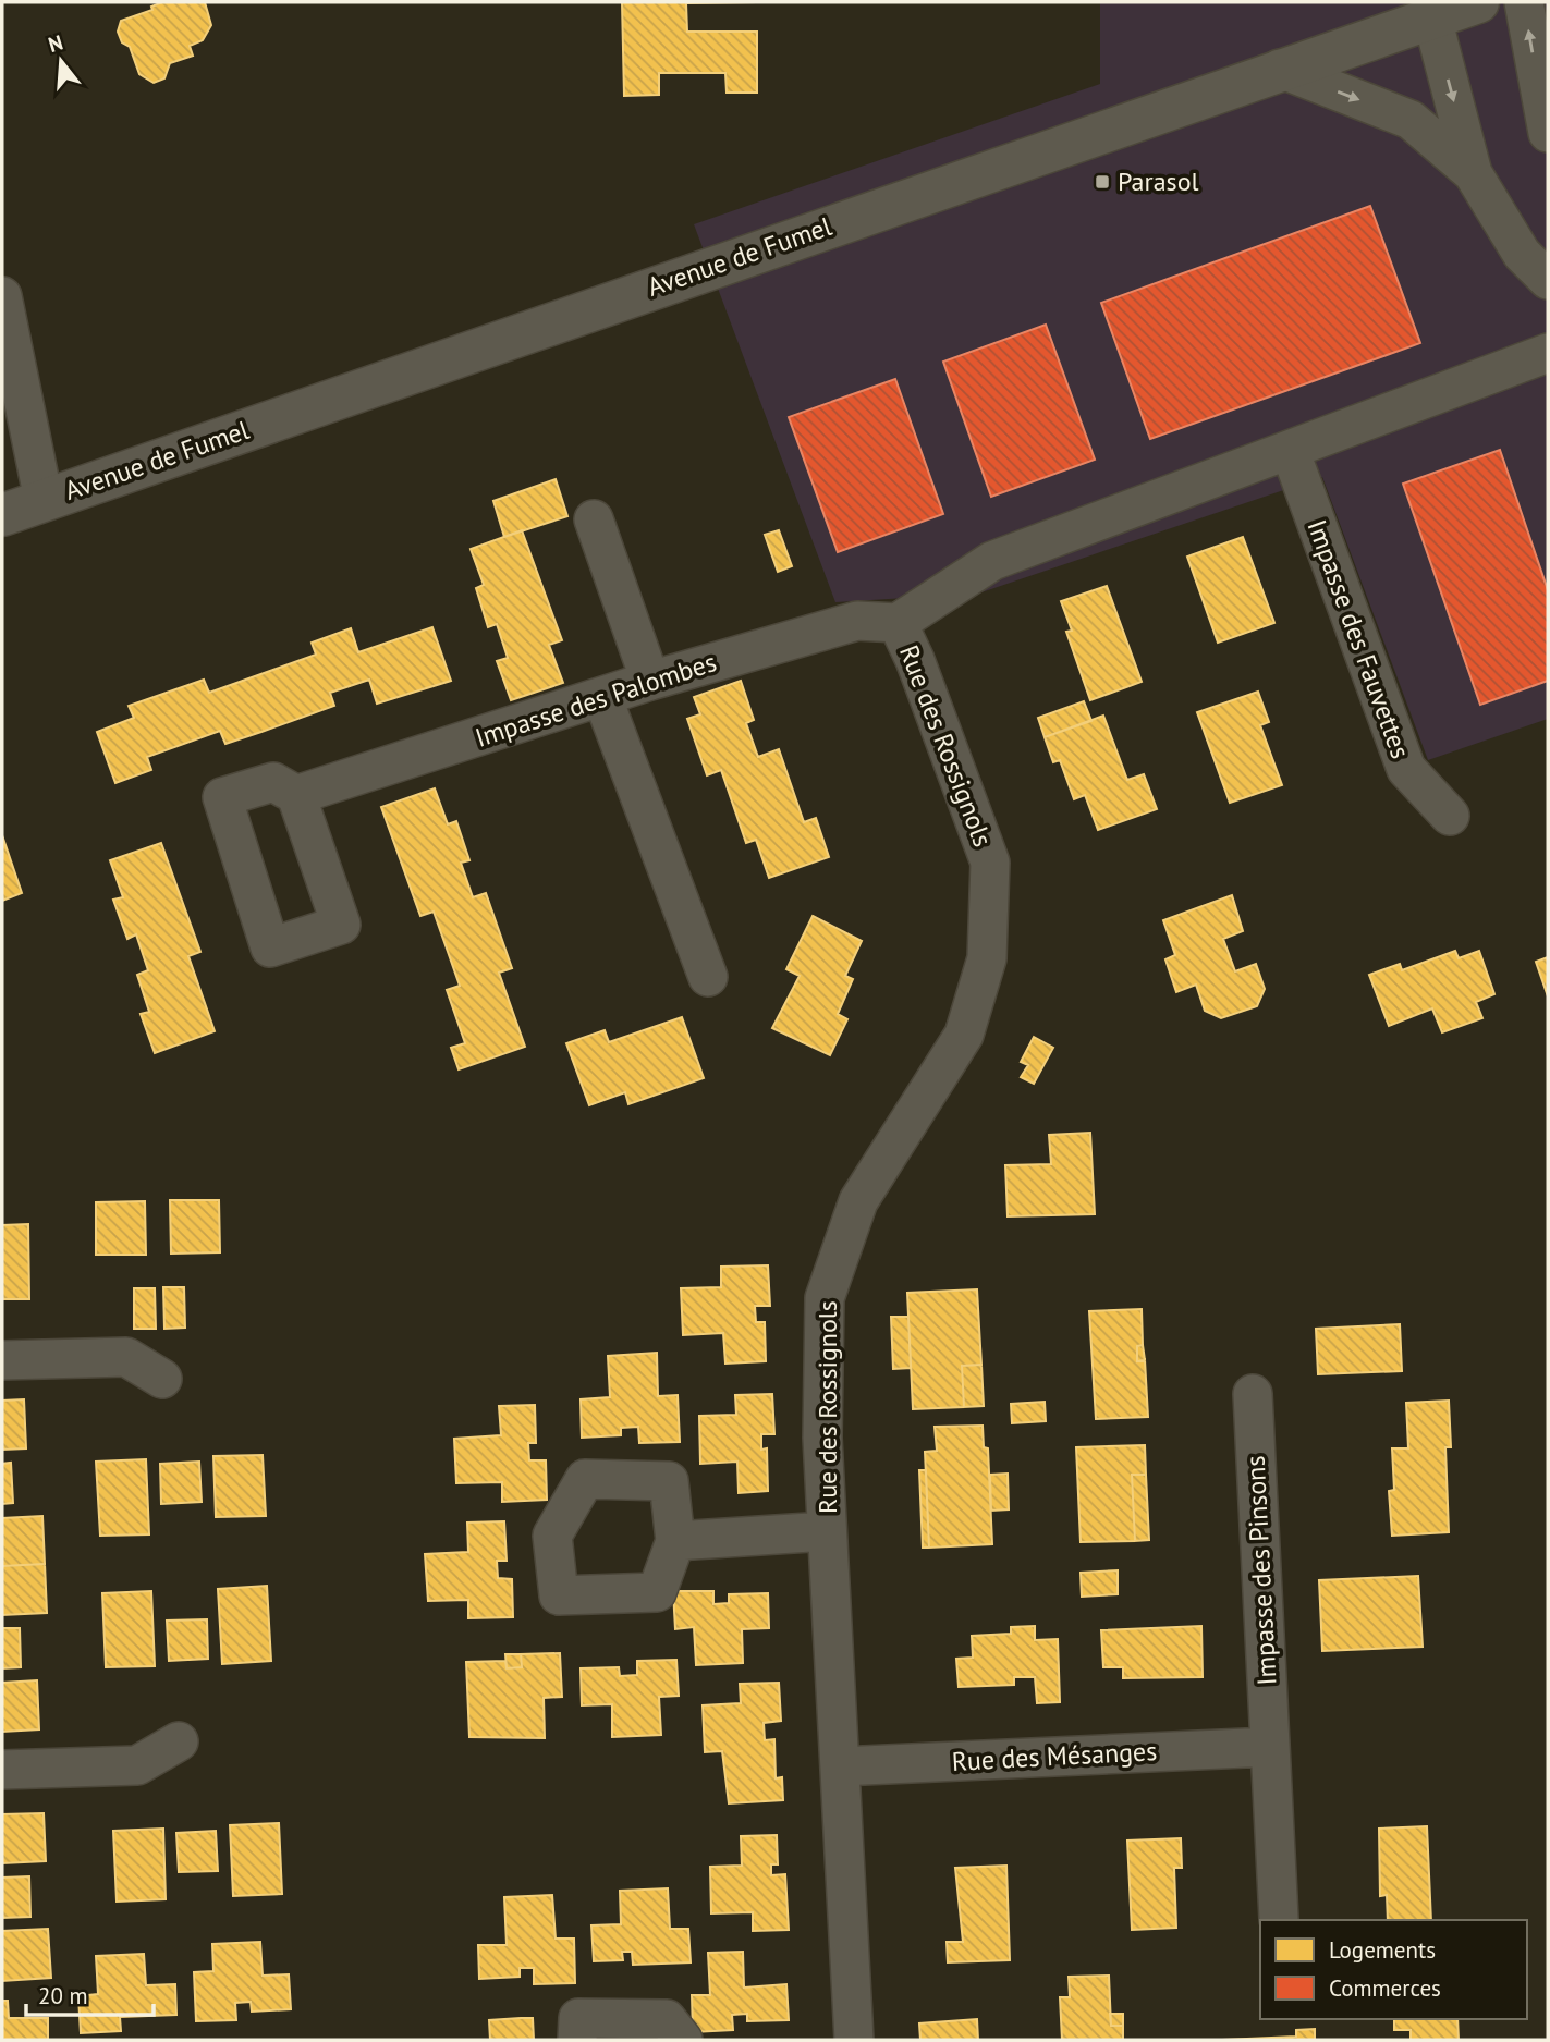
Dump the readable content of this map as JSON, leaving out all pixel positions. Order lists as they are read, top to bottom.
{
  "streets": {
    "main road": ["Avenue de Fumel"],
    "street": [
      "Impasse des Fauvettes",
      "Impasse des Palombes",
      "Rue des Rossignols",
      "Impasse des Pinsons",
      "Rue des Mésanges"
    ]
  },
  "crossings": [
    ["Impasse des Fauvettes", "Rue des Rossignols"],
    ["Impasse des Palombes", "Rue des Rossignols"],
    ["Rue des Rossignols", "Rue des Mésanges"],
    ["Impasse des Pinsons", "Rue des Mésanges"]
  ],
  "places": {
    "transit": ["Parasol"]
  },
  "legend": ["Logements", "Commerces"],
  "scale_bar": "20 m",
  "north": "top"
}
